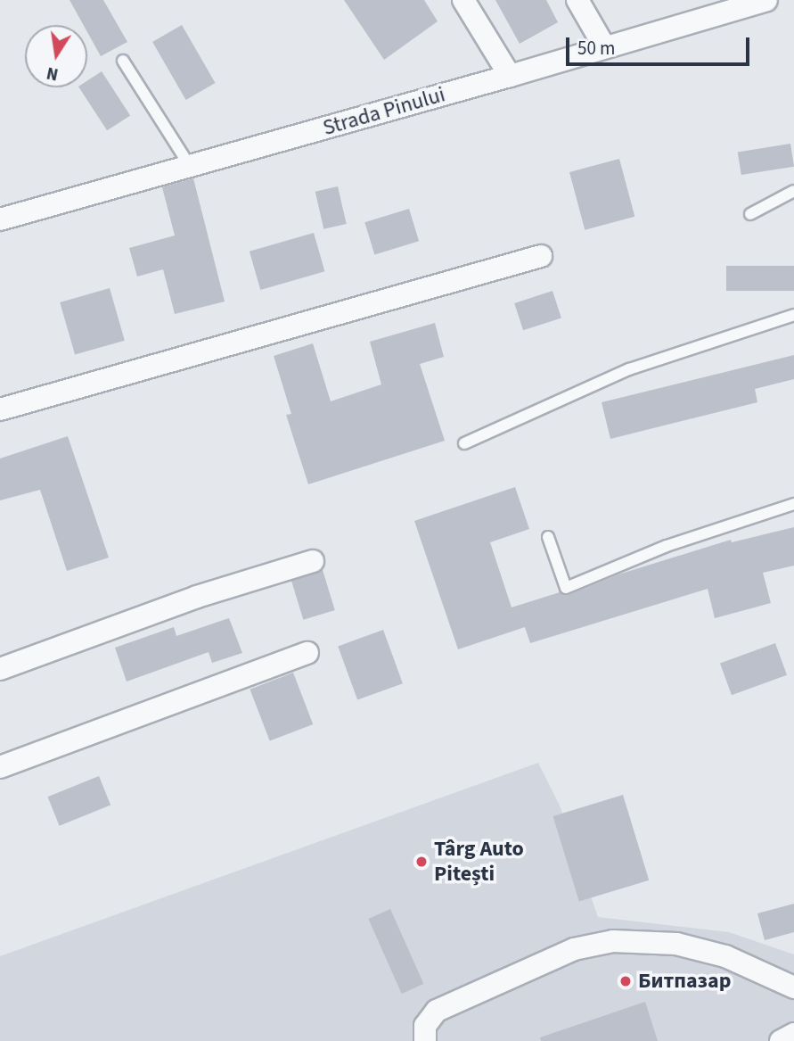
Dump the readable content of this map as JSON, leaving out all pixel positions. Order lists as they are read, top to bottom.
{
  "streets": {
    "street": ["Strada Pinului"]
  },
  "places": ["Târg Auto Pitești", "Битпазар"],
  "scale_bar": "50 m",
  "north": "bottom"
}
